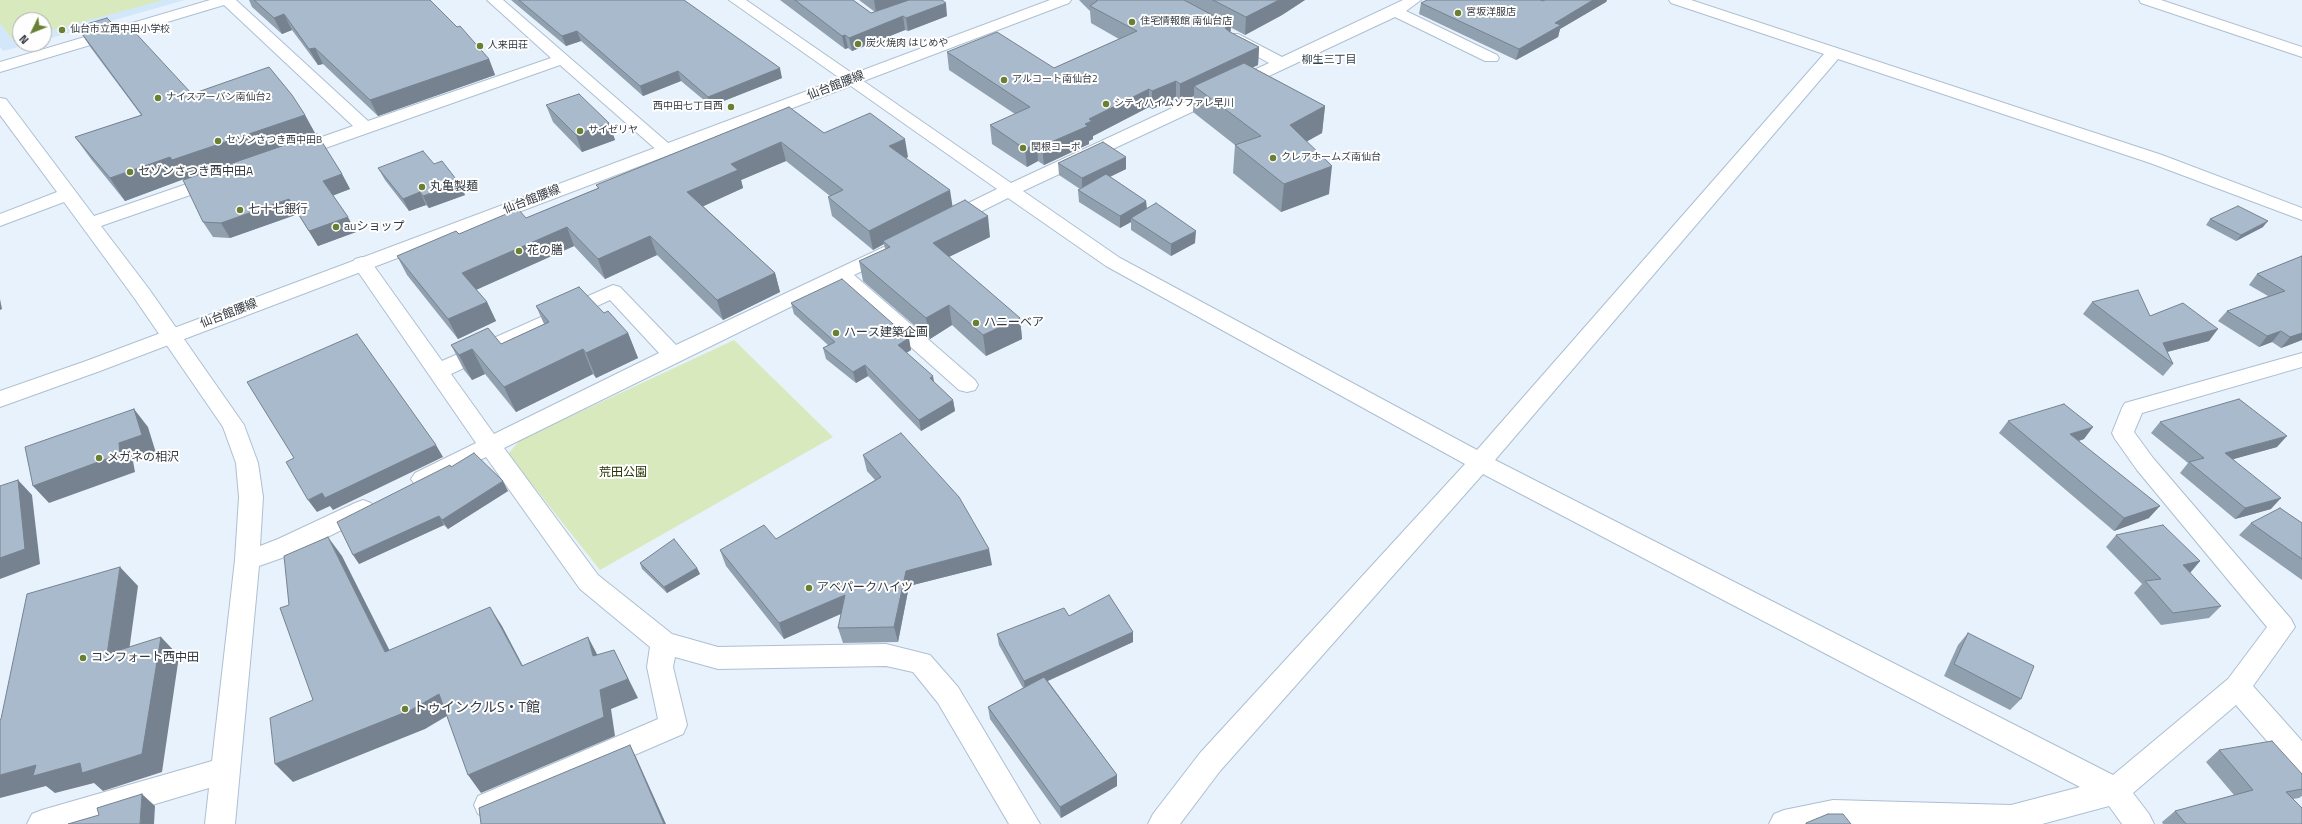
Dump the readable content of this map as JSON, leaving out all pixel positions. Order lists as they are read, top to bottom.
{
  "streets": {
    "street": ["仙台館腰線"]
  },
  "districts": ["柳生三丁目"],
  "parks": ["荒田公園"],
  "places": [
    "宮坂洋服店",
    "住宅情報館 南仙台店",
    "仙台市立西中田小学校",
    "炭火焼肉 はじめや",
    "人来田荘",
    "アルコート南仙台2",
    "ナイスアーバン南仙台2",
    "シティハイムソファレ早川",
    "西中田七丁目西",
    "サイゼリヤ",
    "セゾンさつき西中田B",
    "関根コーポ",
    "クレアホームズ南仙台",
    "セゾンさつき西中田A",
    "丸亀製麺",
    "七十七銀行",
    "auショップ",
    "花の膳",
    "ハニーベア",
    "ハース建築企画",
    "メガネの相沢",
    "アベパークハイツ",
    "コンフォート西中田",
    "トゥインクルS・T館"
  ],
  "north": "bottom left"
}
